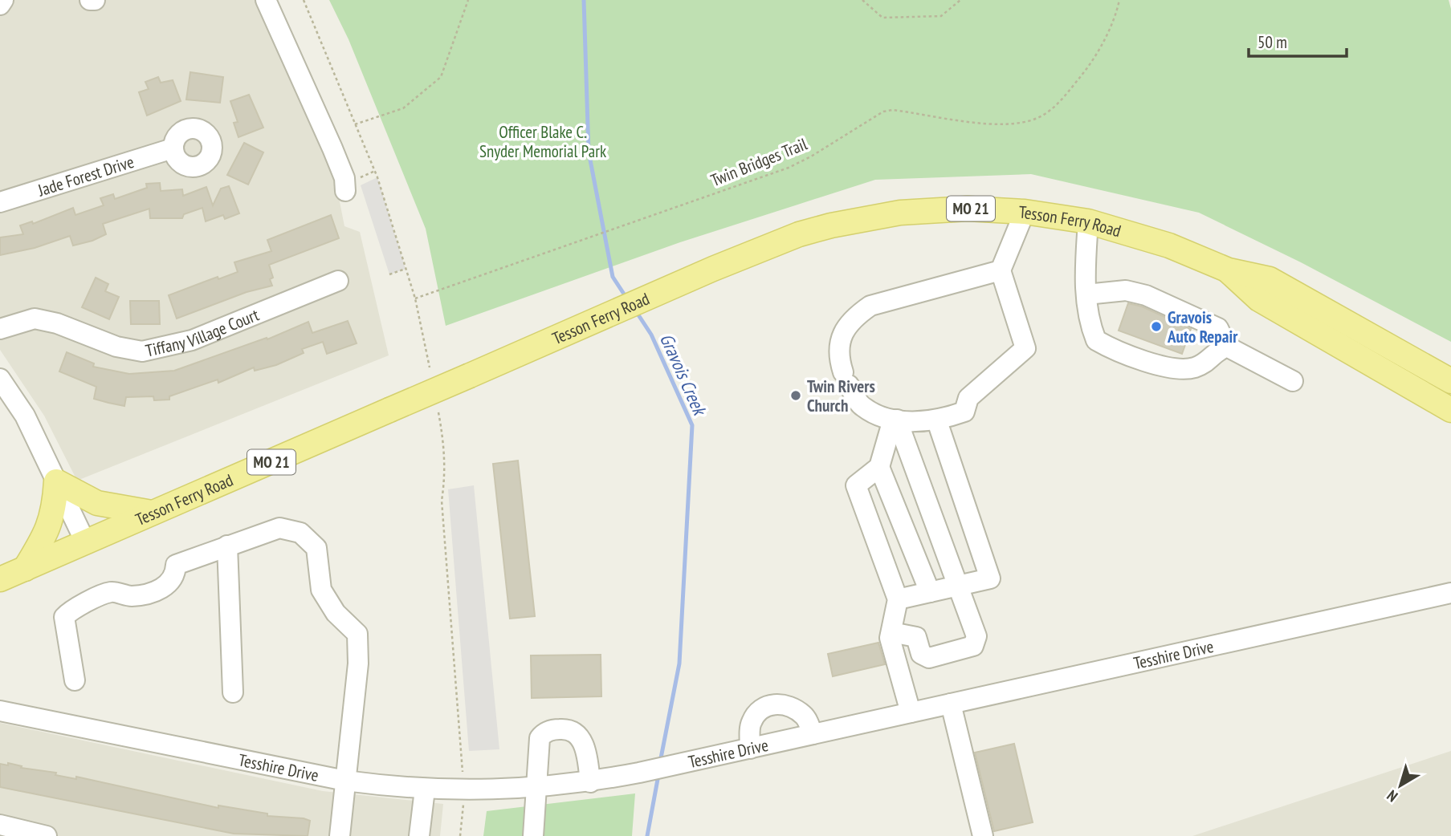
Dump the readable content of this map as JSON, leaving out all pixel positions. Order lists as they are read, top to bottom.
{
  "streets": {
    "main road": ["MO 21", "Tesson Ferry Road"],
    "street": ["Jade Forest Drive", "Tiffany Village Court", "Tesshire Drive"],
    "path": ["Twin Bridges Trail"]
  },
  "water": ["Gravois Creek"],
  "parks": ["Officer Blake C. Snyder Memorial Park"],
  "places": ["Gravois Auto Repair", "Twin Rivers Church"],
  "scale_bar": "50 m",
  "north": "bottom left"
}
